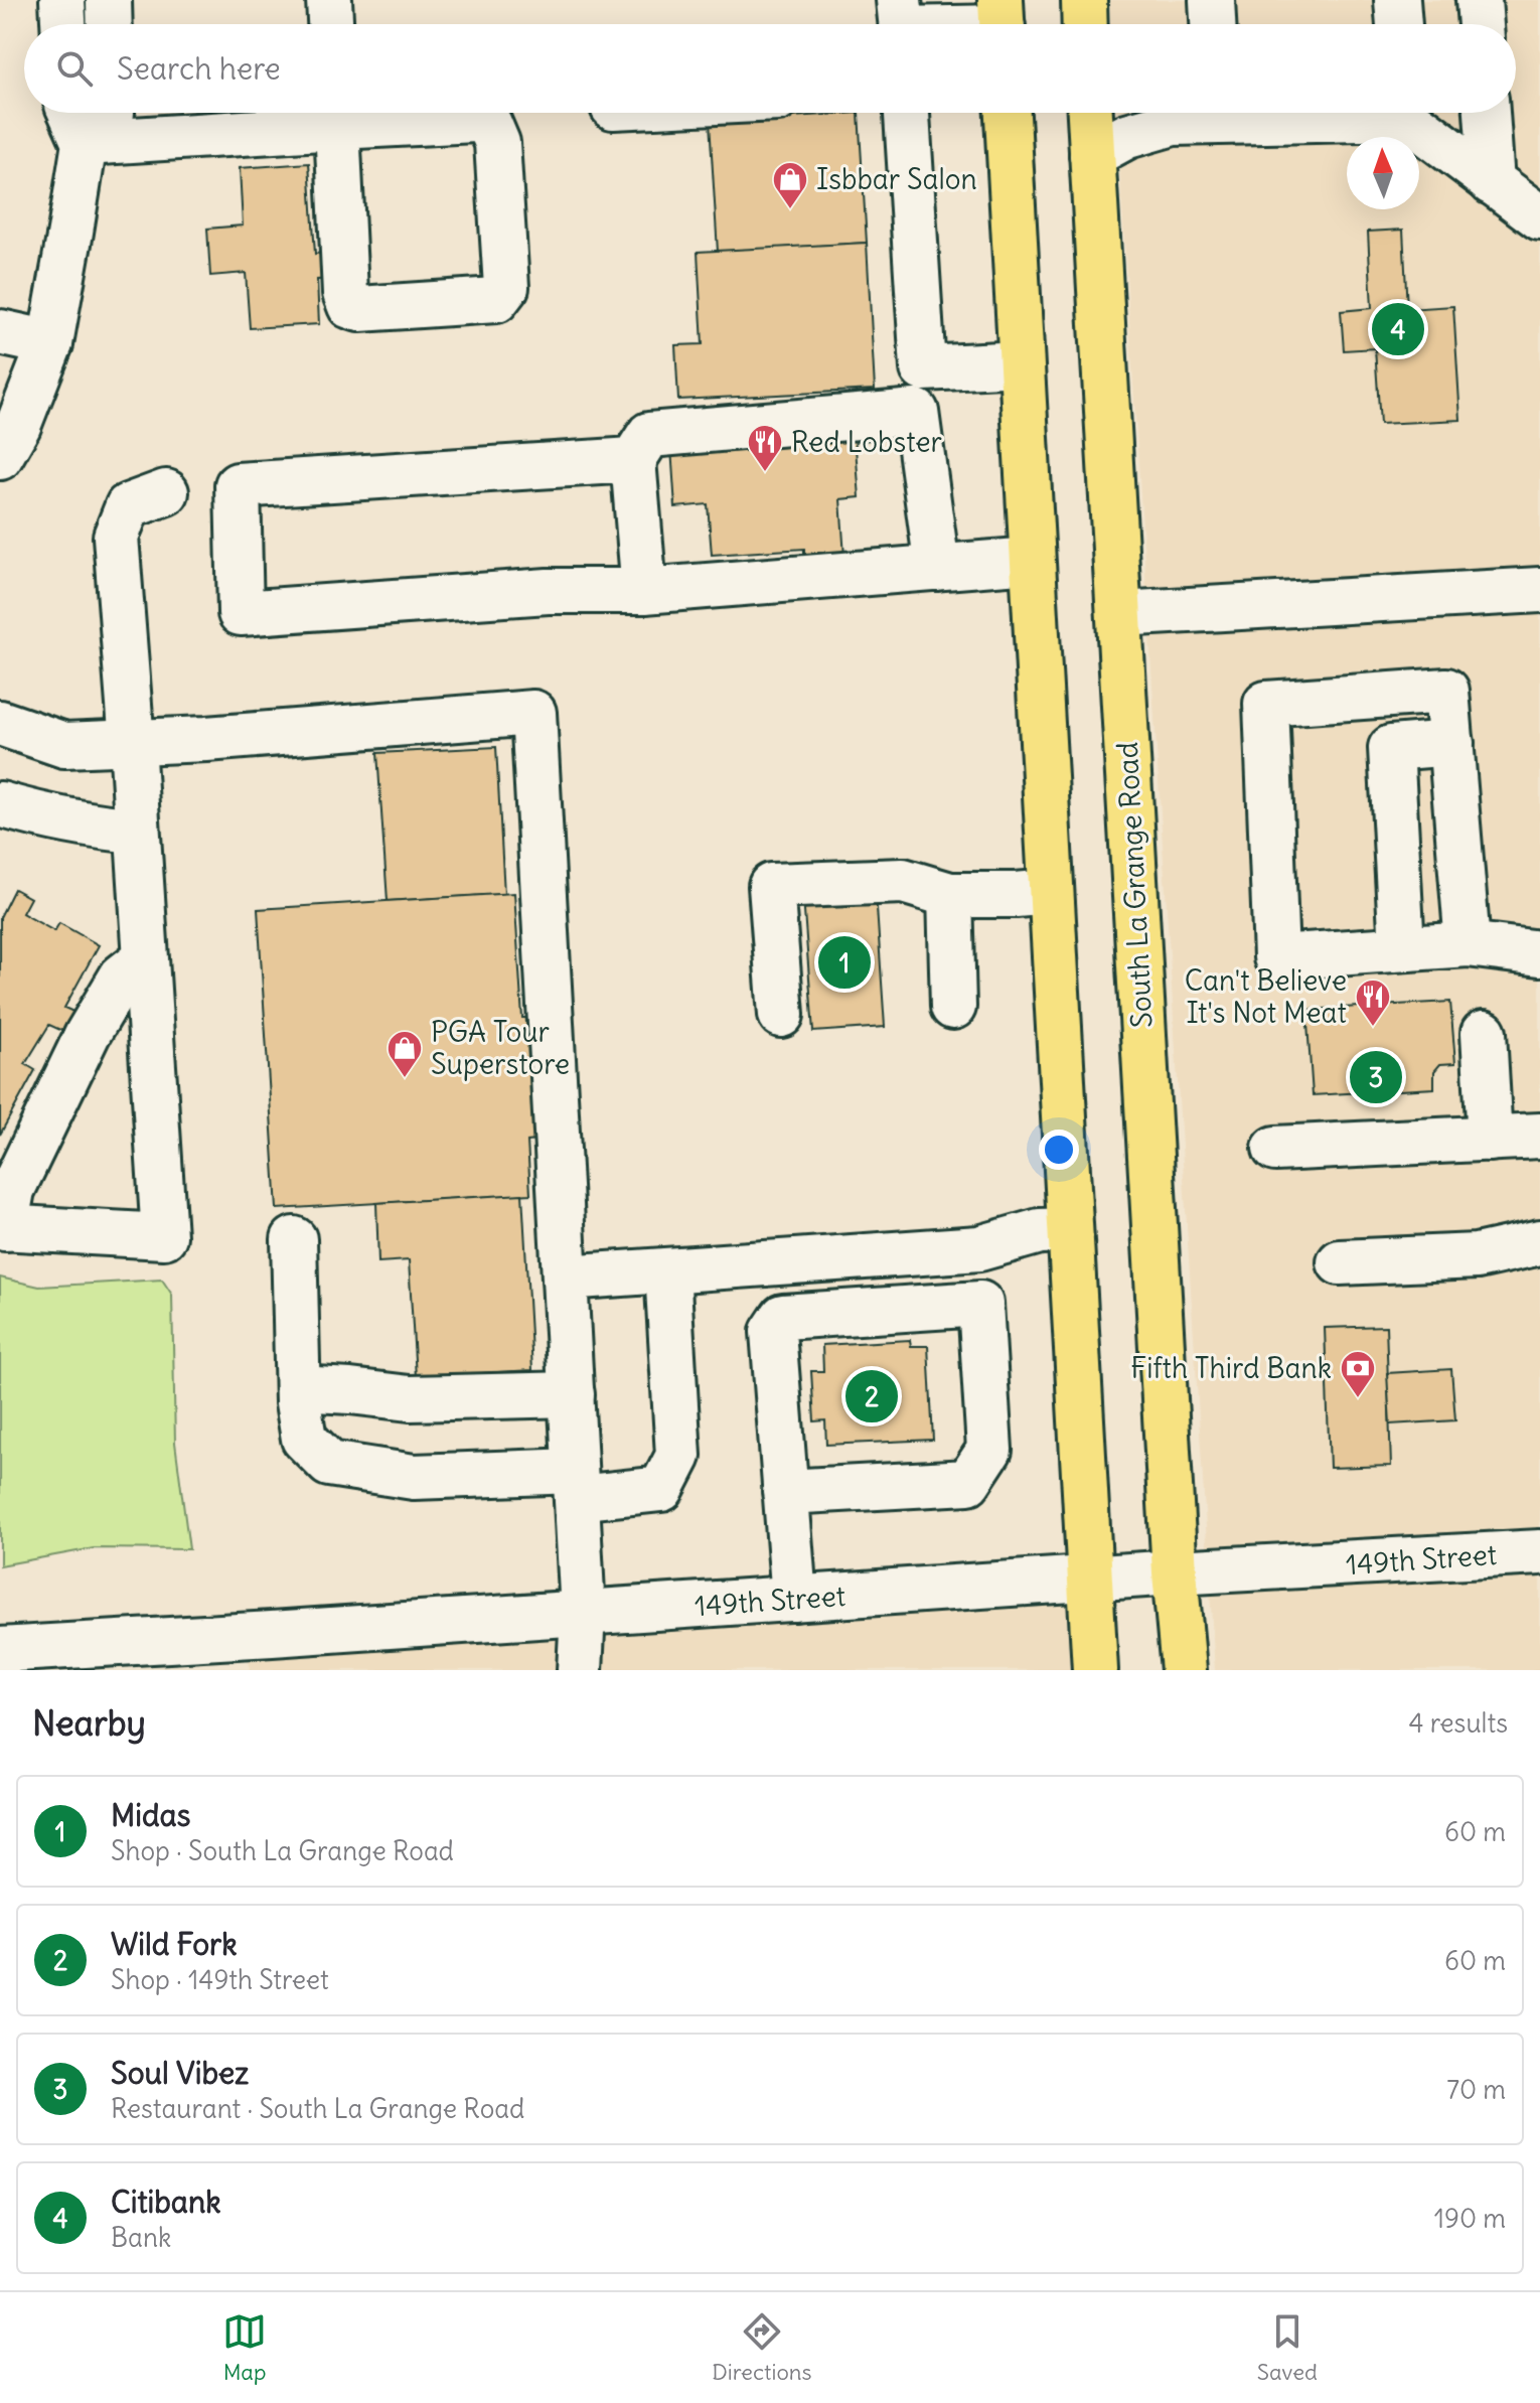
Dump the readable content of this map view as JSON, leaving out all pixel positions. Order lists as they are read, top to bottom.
{
  "streets": {
    "highway": ["South La Grange Road"],
    "street": ["149th Street"]
  },
  "crossings": [
    ["South La Grange Road", "149th Street"]
  ],
  "places": {
    "shop": ["Isbbar Salon", "PGA Tour Superstore"],
    "restaurant": ["Red Lobster", "Can't Believe It's Not Meat"],
    "bank": ["Fifth Third Bank"]
  },
  "north": "top",
  "page": {
    "search": "Search here",
    "pins": [
      "4",
      "1",
      "3",
      "2"
    ],
    "heading": ["Nearby", "4 results"],
    "list": [
      {
        "mark": "1",
        "name": "Midas",
        "note": "Shop · South La Grange Road",
        "value": "60 m"
      },
      {
        "mark": "2",
        "name": "Wild Fork",
        "note": "Shop · 149th Street",
        "value": "60 m"
      },
      {
        "mark": "3",
        "name": "Soul Vibez",
        "note": "Restaurant · South La Grange Road",
        "value": "70 m"
      },
      {
        "mark": "4",
        "name": "Citibank",
        "note": "Bank",
        "value": "190 m"
      }
    ],
    "nav": ["Map", "Directions", "Saved"]
  }
}
